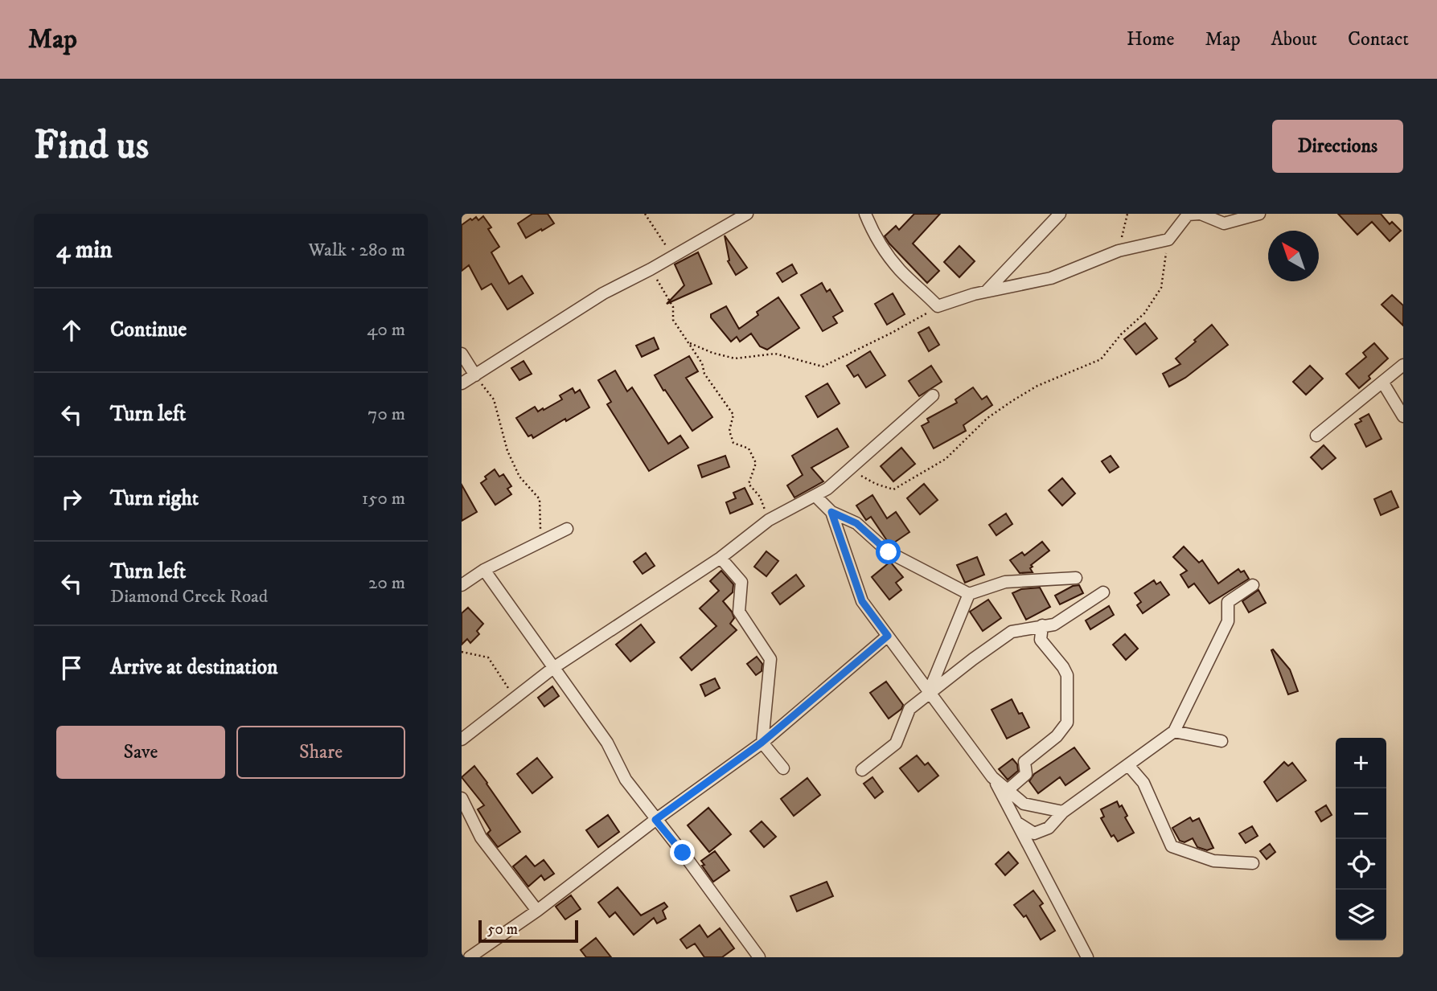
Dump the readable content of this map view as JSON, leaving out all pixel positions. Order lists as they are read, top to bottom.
{
  "scale_bar": "50 m",
  "north": "top left",
  "page": {
    "header": "Map",
    "nav": [
      "Home",
      "Map",
      "About",
      "Contact"
    ],
    "buttons": [
      "Directions",
      ["Save", "Share"]
    ],
    "title": "Find us",
    "heading": ["4 min", "Walk · 280 m"],
    "list": [
      ["Continue", "40 m"],
      ["Turn left", "70 m"],
      ["Turn right", "150 m"],
      ["Turn left", "Diamond Creek Road", "20 m"],
      "Arrive at destination"
    ],
    "map_buttons": ["+", "−"],
    "scale": "50 m"
  }
}
